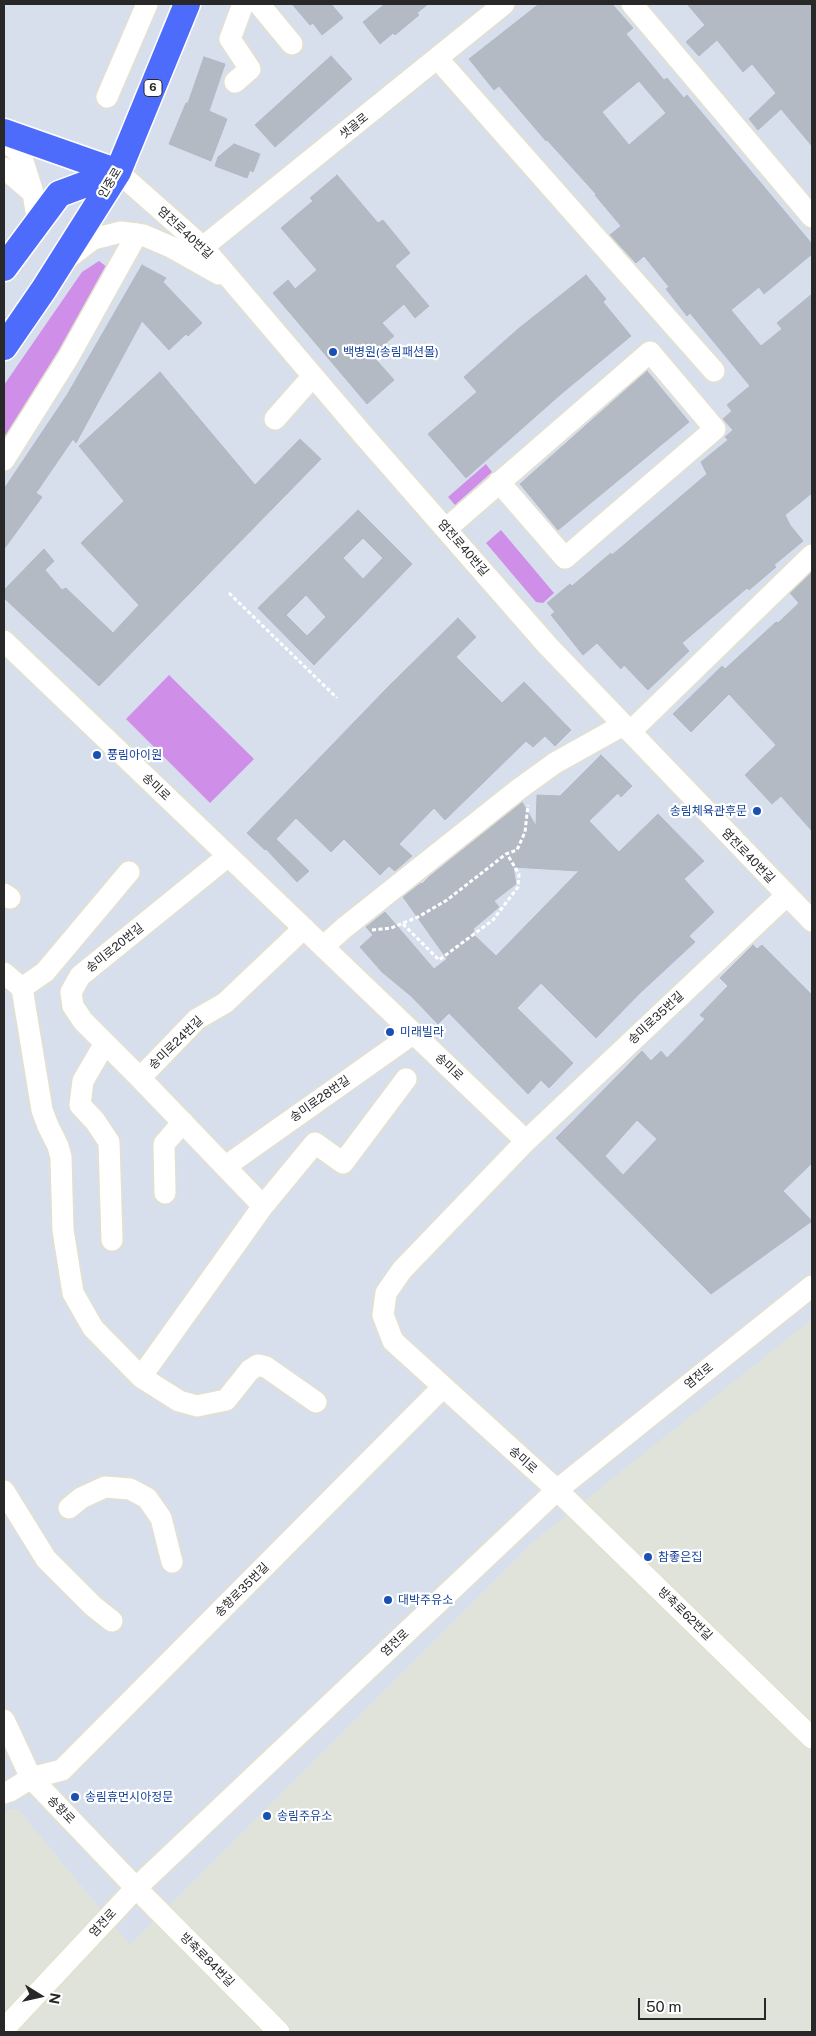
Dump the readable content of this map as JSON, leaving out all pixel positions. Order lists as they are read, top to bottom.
{
  "streets": {
    "main road": ["6", "인중로"],
    "street": [
      "샛골로",
      "염전로40번길",
      "송미로",
      "송미로20번길",
      "송미로35번길",
      "송미로24번길",
      "송미로28번길",
      "염전로",
      "송향로35번길",
      "방축로62번길",
      "송향로",
      "방축로84번길"
    ]
  },
  "crossings": [
    ["샛골로", "염전로40번길"],
    ["인중로", "염전로40번길"],
    ["염전로40번길", "송미로35번길"],
    ["송미로", "송미로20번길"],
    ["송미로", "송미로35번길"],
    ["송미로", "송미로24번길"],
    ["송미로", "송미로28번길"],
    ["송미로", "염전로"],
    ["송미로", "송향로35번길"],
    ["송미로", "방축로62번길"],
    ["송미로20번길", "송미로24번길"],
    ["송미로24번길", "송미로28번길"],
    ["염전로", "방축로62번길"],
    ["염전로", "송향로"],
    ["염전로", "방축로84번길"],
    ["송향로35번길", "송향로"],
    ["송향로", "방축로84번길"]
  ],
  "places": [
    "백병원(송림패션몰)",
    "풍림아이원",
    "송림체육관후문",
    "미래빌라",
    "참좋은집",
    "대박주유소",
    "송림휴먼시아정문",
    "송림주유소"
  ],
  "scale_bar": "50 m",
  "north": "right"
}
